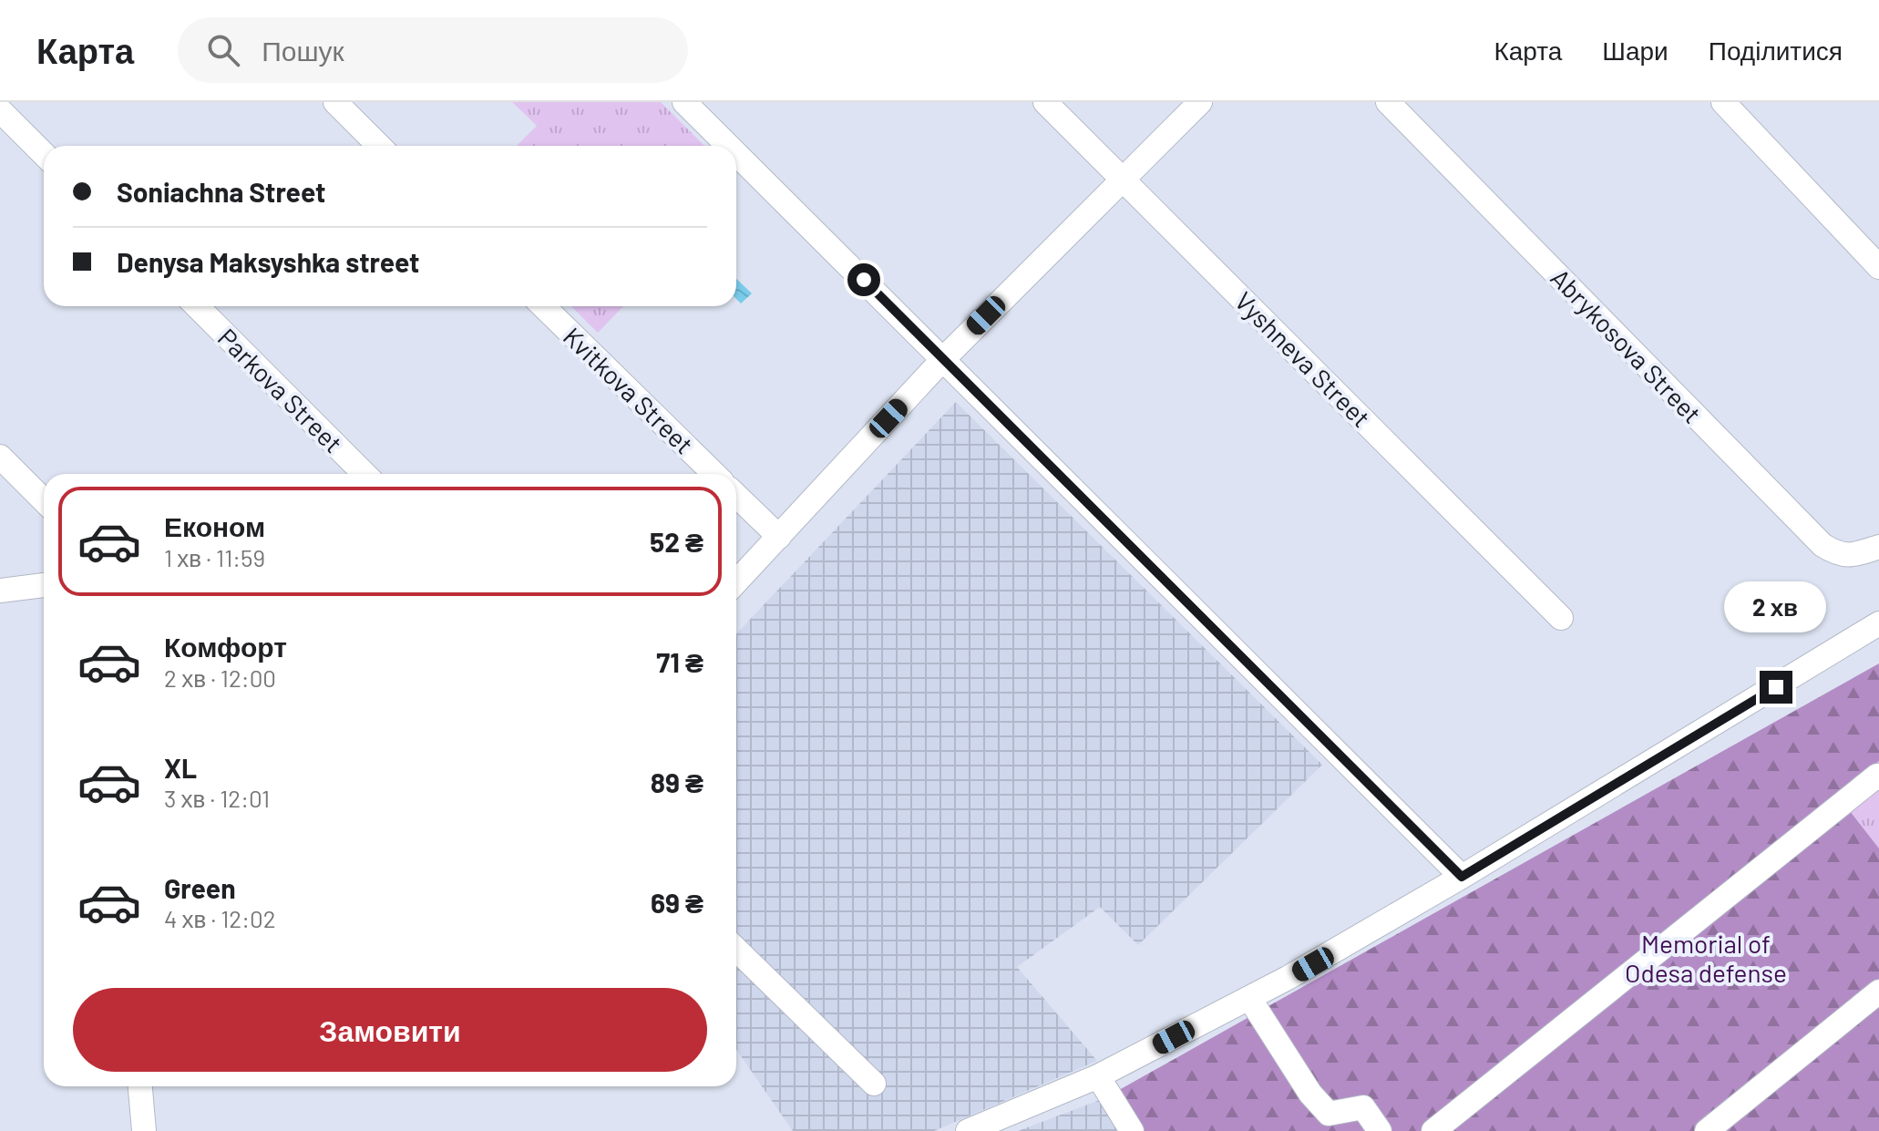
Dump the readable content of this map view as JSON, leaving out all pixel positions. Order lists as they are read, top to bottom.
{
  "streets": {
    "street": [
      "Abrykosova Street",
      "Vyshneva Street",
      "Parkova Street",
      "Kvitkova Street"
    ]
  },
  "parks": ["Memorial of Odesa defense"],
  "page": {
    "header": "Карта",
    "search": "Пошук",
    "nav": ["Карта", "Шари", "Поділитися"],
    "banner": ["Soniachna Street", "Denysa Maksyshka street"],
    "list": [
      {
        "name": "Економ",
        "note": "1 хв · 11:59",
        "value": "52 ₴"
      },
      {
        "name": "Комфорт",
        "note": "2 хв · 12:00",
        "value": "71 ₴"
      },
      {
        "name": "XL",
        "note": "3 хв · 12:01",
        "value": "89 ₴"
      },
      {
        "name": "Green",
        "note": "4 хв · 12:02",
        "value": "69 ₴"
      }
    ],
    "bubble": "2 хв",
    "buttons": "Замовити"
  }
}
